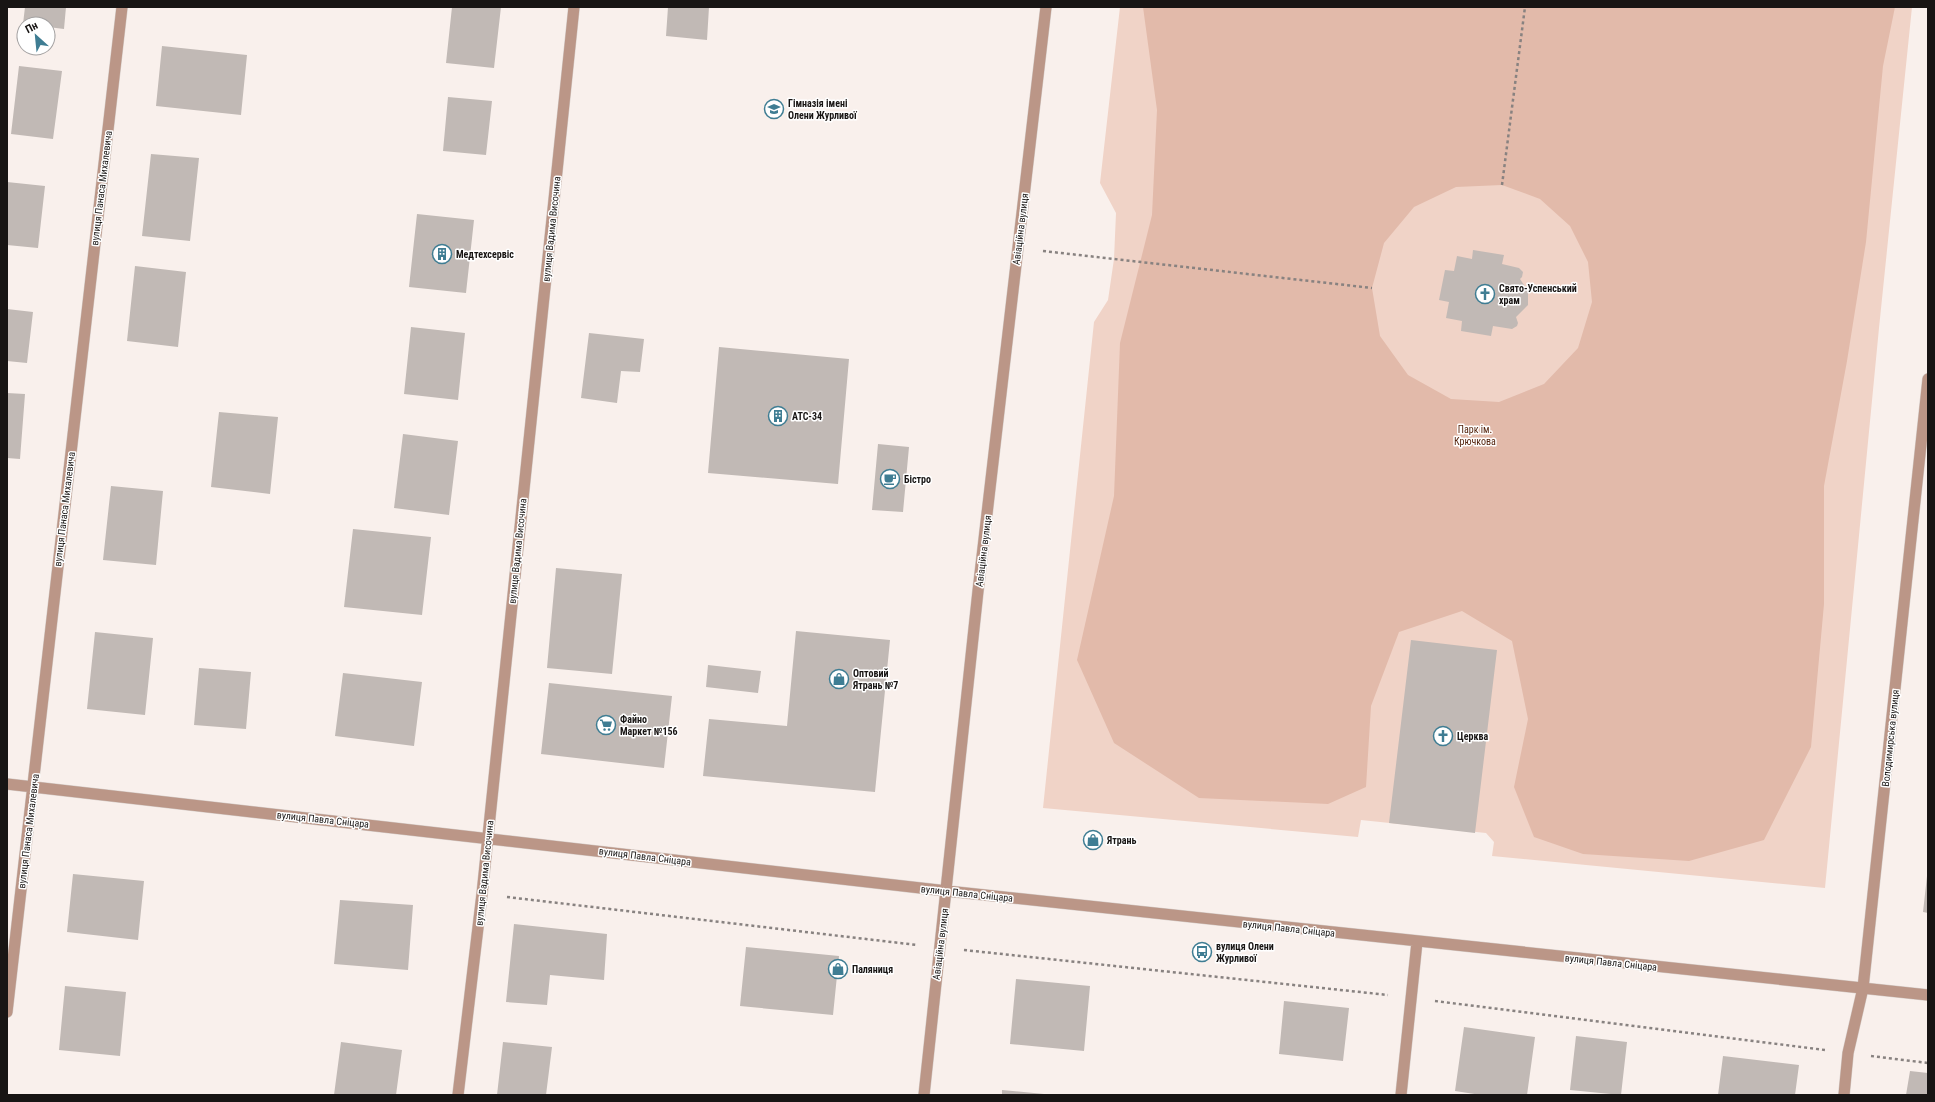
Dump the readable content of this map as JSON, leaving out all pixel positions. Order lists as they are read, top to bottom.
{
  "streets": {
    "street": [
      "вулиця Панаса Михалевича",
      "вулиця Вадима Височина",
      "Авіаційна вулиця",
      "Володимирська вулиця",
      "вулиця Павла Сніцара"
    ]
  },
  "crossings": [
    ["вулиця Панаса Михалевича", "вулиця Павла Сніцара"],
    ["вулиця Вадима Височина", "вулиця Павла Сніцара"],
    ["Авіаційна вулиця", "вулиця Павла Сніцара"],
    ["Володимирська вулиця", "вулиця Павла Сніцара"]
  ],
  "parks": ["Парк ім. Крючкова"],
  "places": {
    "school or university": ["Гімназія імені Олени Журливої"],
    "building": ["Медтехсервіс", "АТС-34"],
    "church": ["Свято-Успенський храм", "Церква"],
    "cafe": ["Бістро"],
    "shop": ["Оптовий Ятрань №7", "Ятрань", "Паляниця"],
    "supermarket": ["Файно Маркет №156"],
    "bus stop": ["вулиця Олени Журливої"]
  },
  "north": "top left"
}
